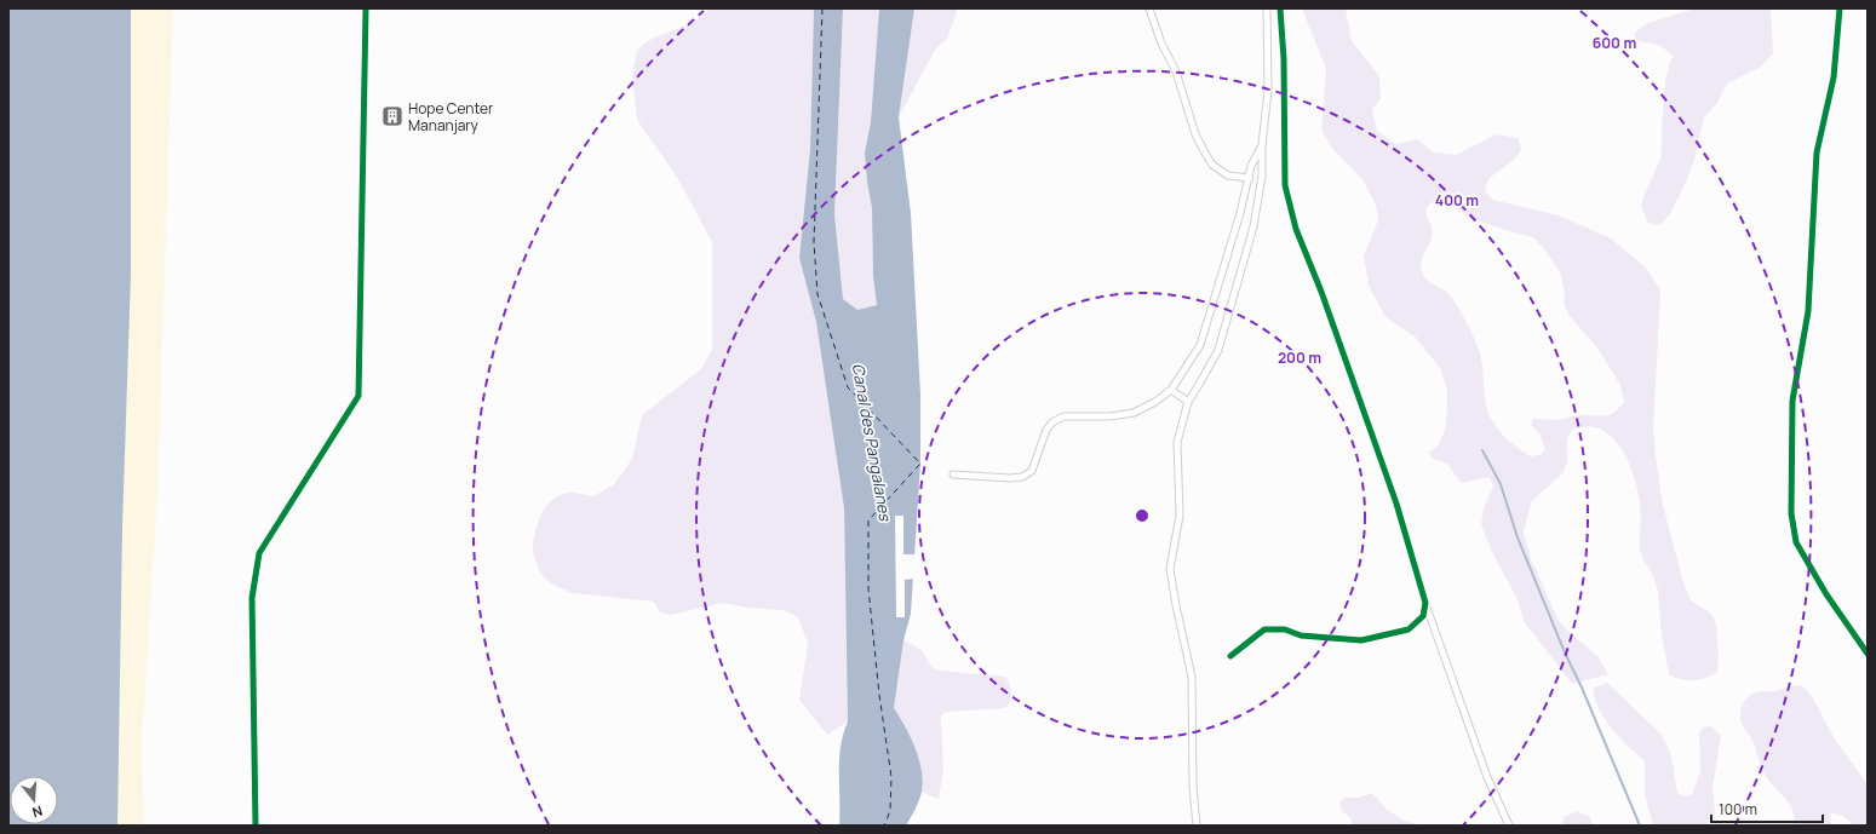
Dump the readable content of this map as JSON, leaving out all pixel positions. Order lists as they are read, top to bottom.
{
  "water": ["Canal des Pangalanes"],
  "places": {
    "building": ["Hope Center Mananjary"]
  },
  "scale_bar": "100 m",
  "north": "bottom",
  "rings": ["600 m", "400 m", "200 m"]
}
